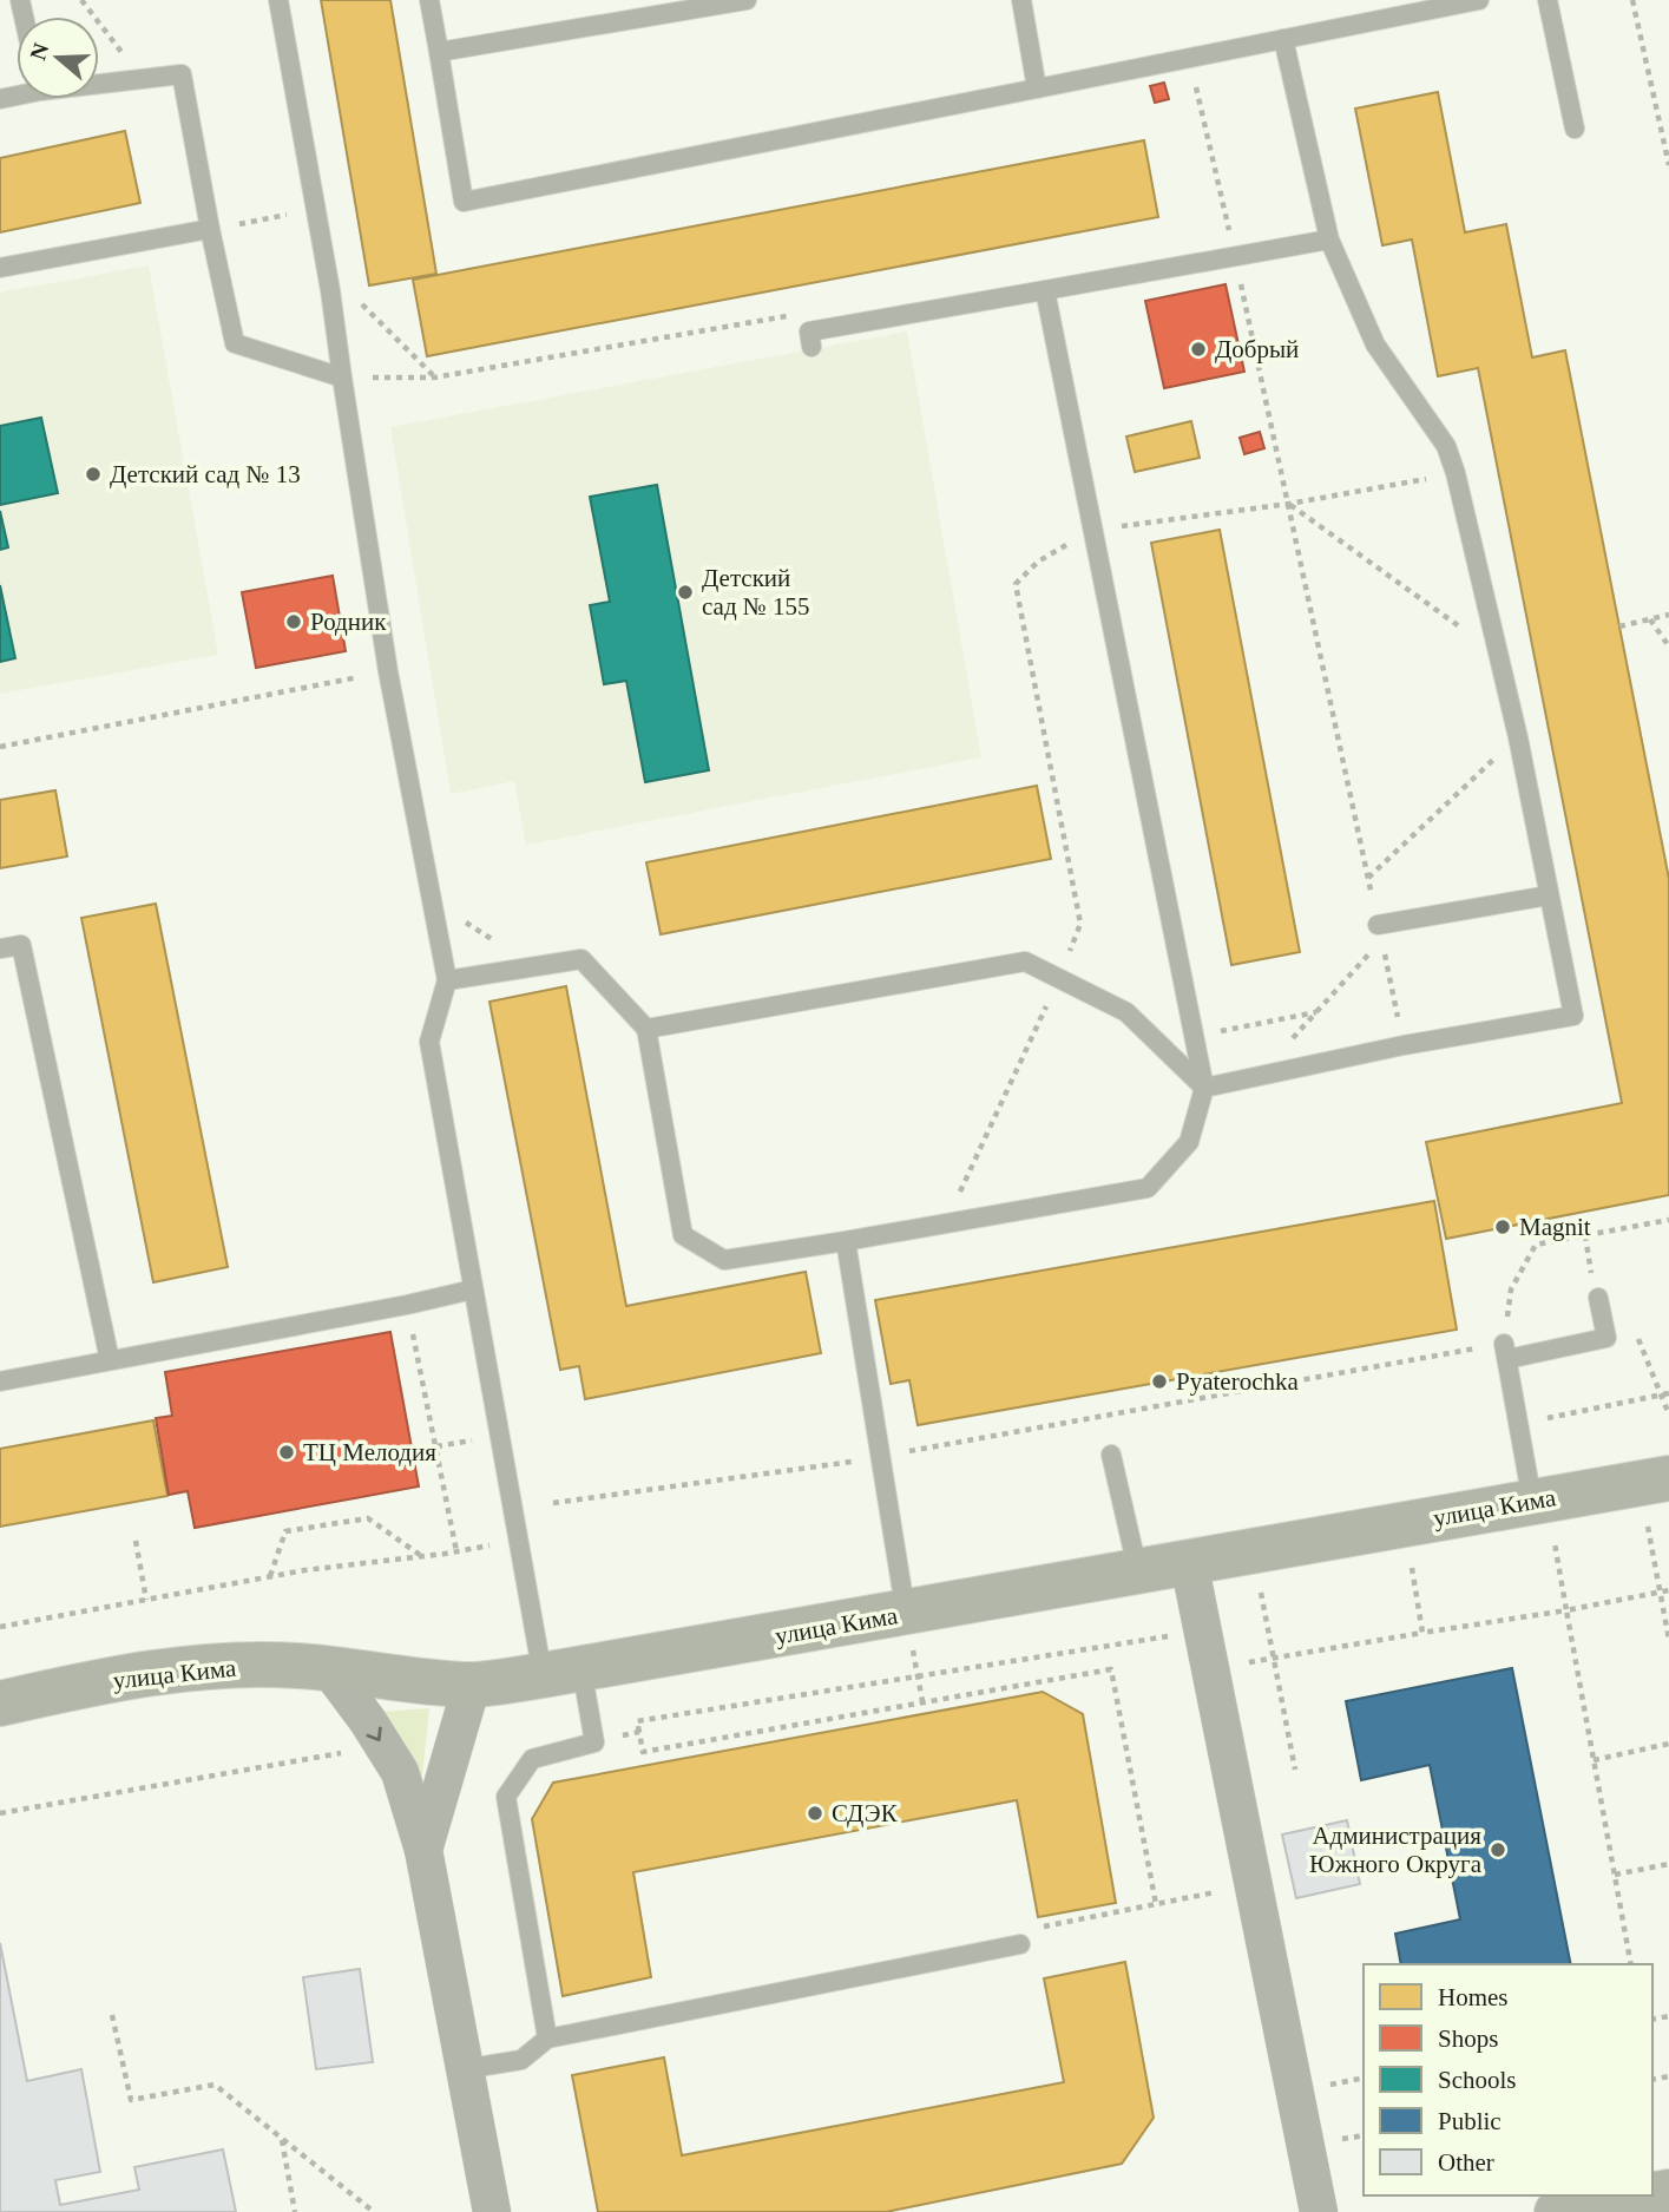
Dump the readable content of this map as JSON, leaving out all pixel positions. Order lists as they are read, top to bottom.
{
  "streets": {
    "street": ["улица Кима"]
  },
  "places": [
    "Добрый",
    "Детский сад № 13",
    "Детский сад № 155",
    "Родник",
    "Magnit",
    "Pyaterochka",
    "ТЦ Мелодия",
    "СДЭК",
    "Администрация Южного Округа"
  ],
  "legend": [
    "Homes",
    "Shops",
    "Schools",
    "Public",
    "Other"
  ],
  "north": "left"
}
